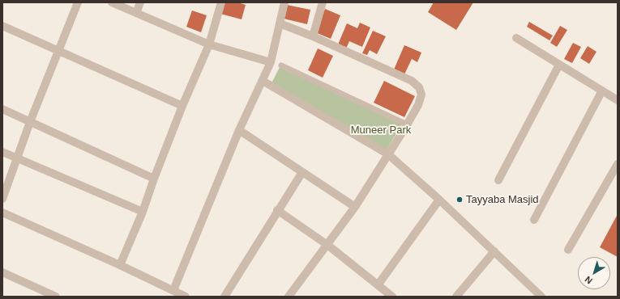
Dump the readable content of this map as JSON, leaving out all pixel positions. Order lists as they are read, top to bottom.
{
  "parks": ["Muneer Park"],
  "places": ["Tayyaba Masjid"],
  "north": "bottom left"
}
